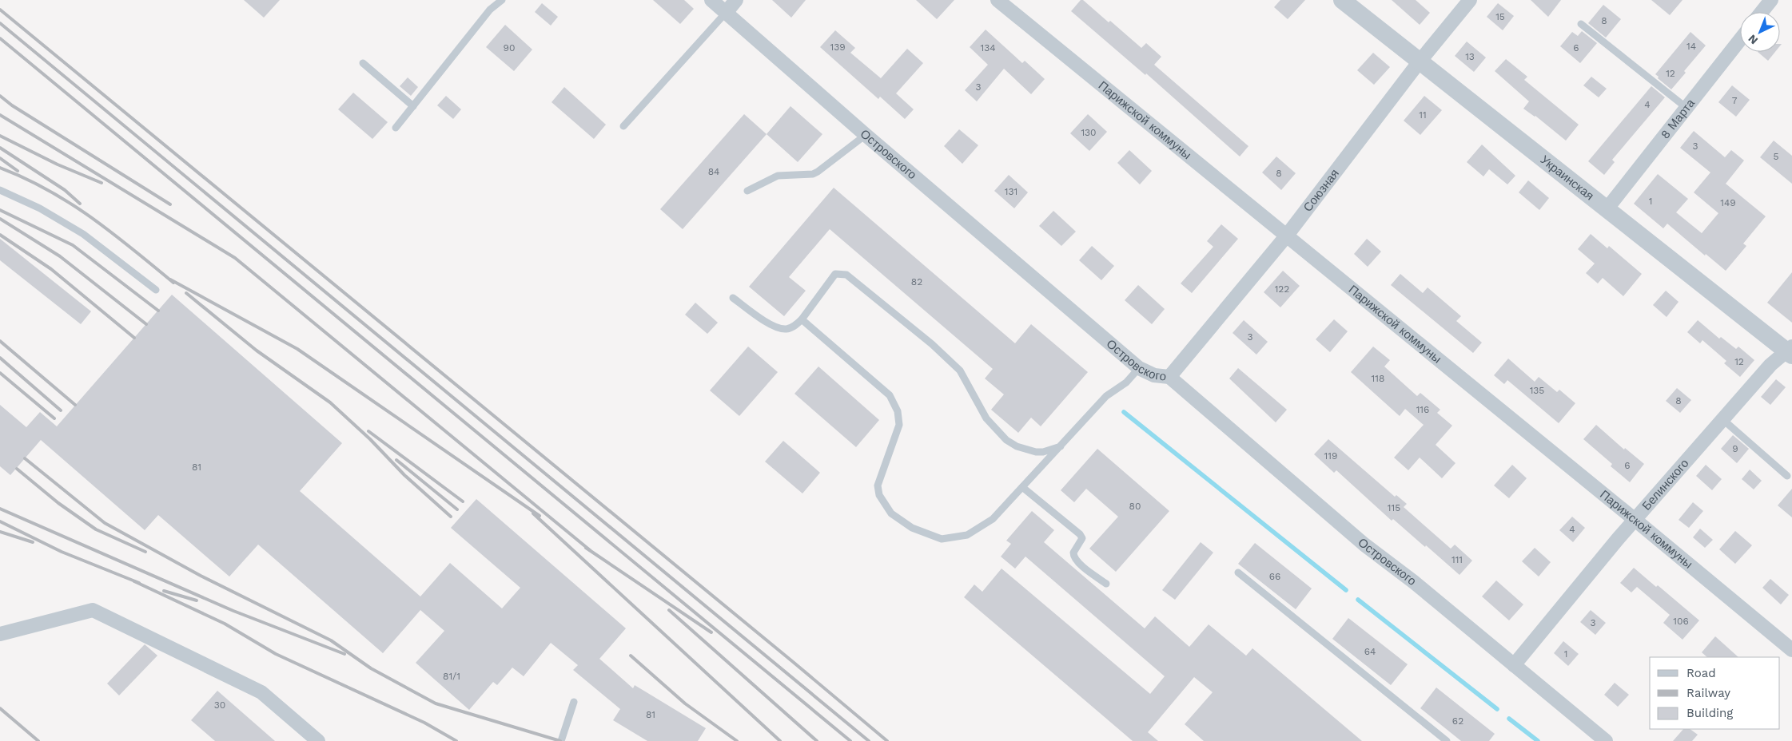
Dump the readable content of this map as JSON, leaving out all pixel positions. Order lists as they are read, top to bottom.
{
  "streets": {
    "street": [
      "8 Марта",
      "Парижской коммуны",
      "Островского",
      "Украинская",
      "Союзная",
      "Белинского"
    ]
  },
  "crossings": [
    ["8 Марта", "Украинская"],
    ["Парижской коммуны", "Союзная"],
    ["Парижской коммуны", "Белинского"],
    ["Островского", "Союзная"],
    ["Островского", "Белинского"],
    ["Украинская", "Союзная"],
    ["Украинская", "Белинского"]
  ],
  "house_numbers": [
    "15",
    "8",
    "14",
    "139",
    "90",
    "134",
    "6",
    "13",
    "12",
    "3",
    "7",
    "4",
    "11",
    "130",
    "3",
    "5",
    "84",
    "8",
    "131",
    "1",
    "149",
    "82",
    "122",
    "3",
    "12",
    "118",
    "135",
    "8",
    "116",
    "9",
    "119",
    "6",
    "81",
    "80",
    "115",
    "4",
    "111",
    "66",
    "106",
    "3",
    "64",
    "1",
    "81/1",
    "30",
    "81",
    "62"
  ],
  "legend": ["Road", "Railway", "Building"],
  "north": "bottom left"
}
